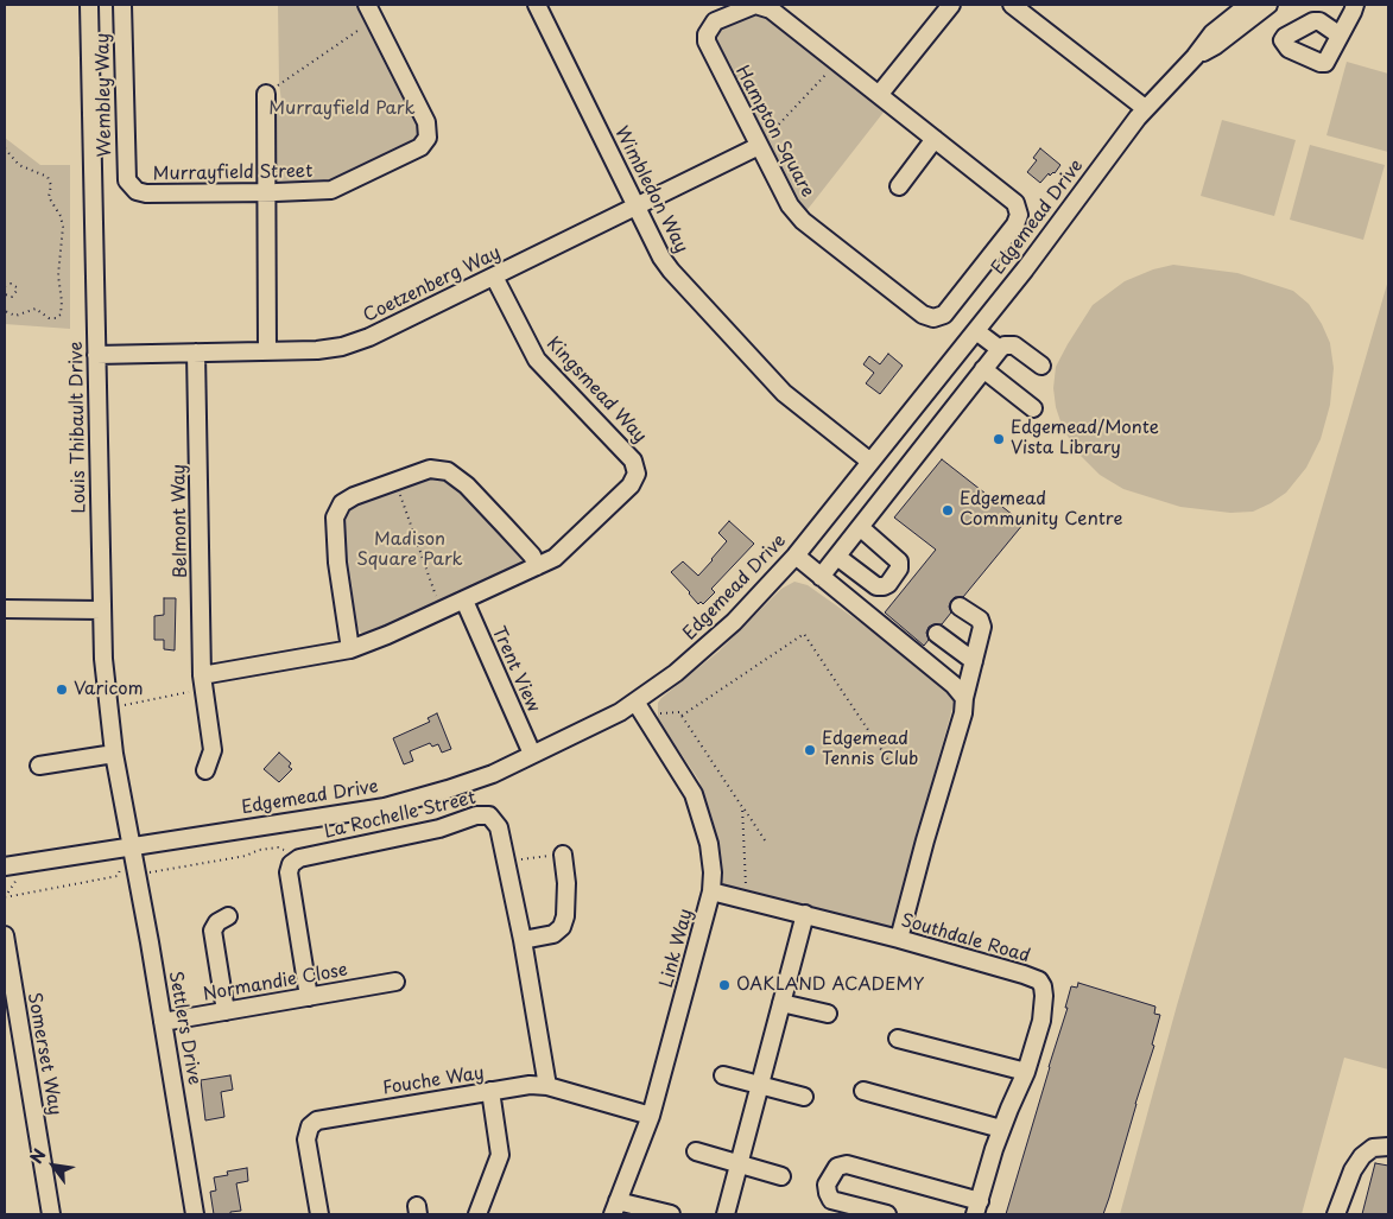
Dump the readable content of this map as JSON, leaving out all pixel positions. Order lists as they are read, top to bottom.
{
  "streets": {
    "street": [
      "Wembley Way",
      "Hampton Square",
      "Murrayfield Street",
      "Wimbledon Way",
      "Edgemead Drive",
      "Coetzenberg Way",
      "Kingsmead Way",
      "Louis Thibault Drive",
      "Belmont Way",
      "Trent View",
      "La Rochelle Street",
      "Southdale Road",
      "Link Way",
      "Normandie Close",
      "Settlers Drive",
      "Somerset Way",
      "Fouche Way"
    ]
  },
  "crossings": [
    ["Wembley Way", "Murrayfield Street"],
    ["Hampton Square", "Coetzenberg Way"],
    ["Wimbledon Way", "Edgemead Drive"],
    ["Wimbledon Way", "Coetzenberg Way"],
    ["Edgemead Drive", "Louis Thibault Drive"],
    ["Edgemead Drive", "Trent View"],
    ["Edgemead Drive", "Link Way"],
    ["Edgemead Drive", "Settlers Drive"],
    ["Coetzenberg Way", "Kingsmead Way"],
    ["Coetzenberg Way", "Louis Thibault Drive"],
    ["Coetzenberg Way", "Belmont Way"],
    ["Kingsmead Way", "Belmont Way"],
    ["Kingsmead Way", "Trent View"],
    ["Louis Thibault Drive", "Settlers Drive"],
    ["La Rochelle Street", "Normandie Close"],
    ["La Rochelle Street", "Fouche Way"],
    ["Southdale Road", "Link Way"],
    ["Link Way", "Fouche Way"],
    ["Normandie Close", "Settlers Drive"]
  ],
  "parks": ["Murrayfield Park", "Madison Square Park"],
  "places": [
    "Edgemead/Monte Vista Library",
    "Edgemead Community Centre",
    "Varicom",
    "Edgemead Tennis Club",
    "OAKLAND ACADEMY"
  ],
  "north": "top left"
}
